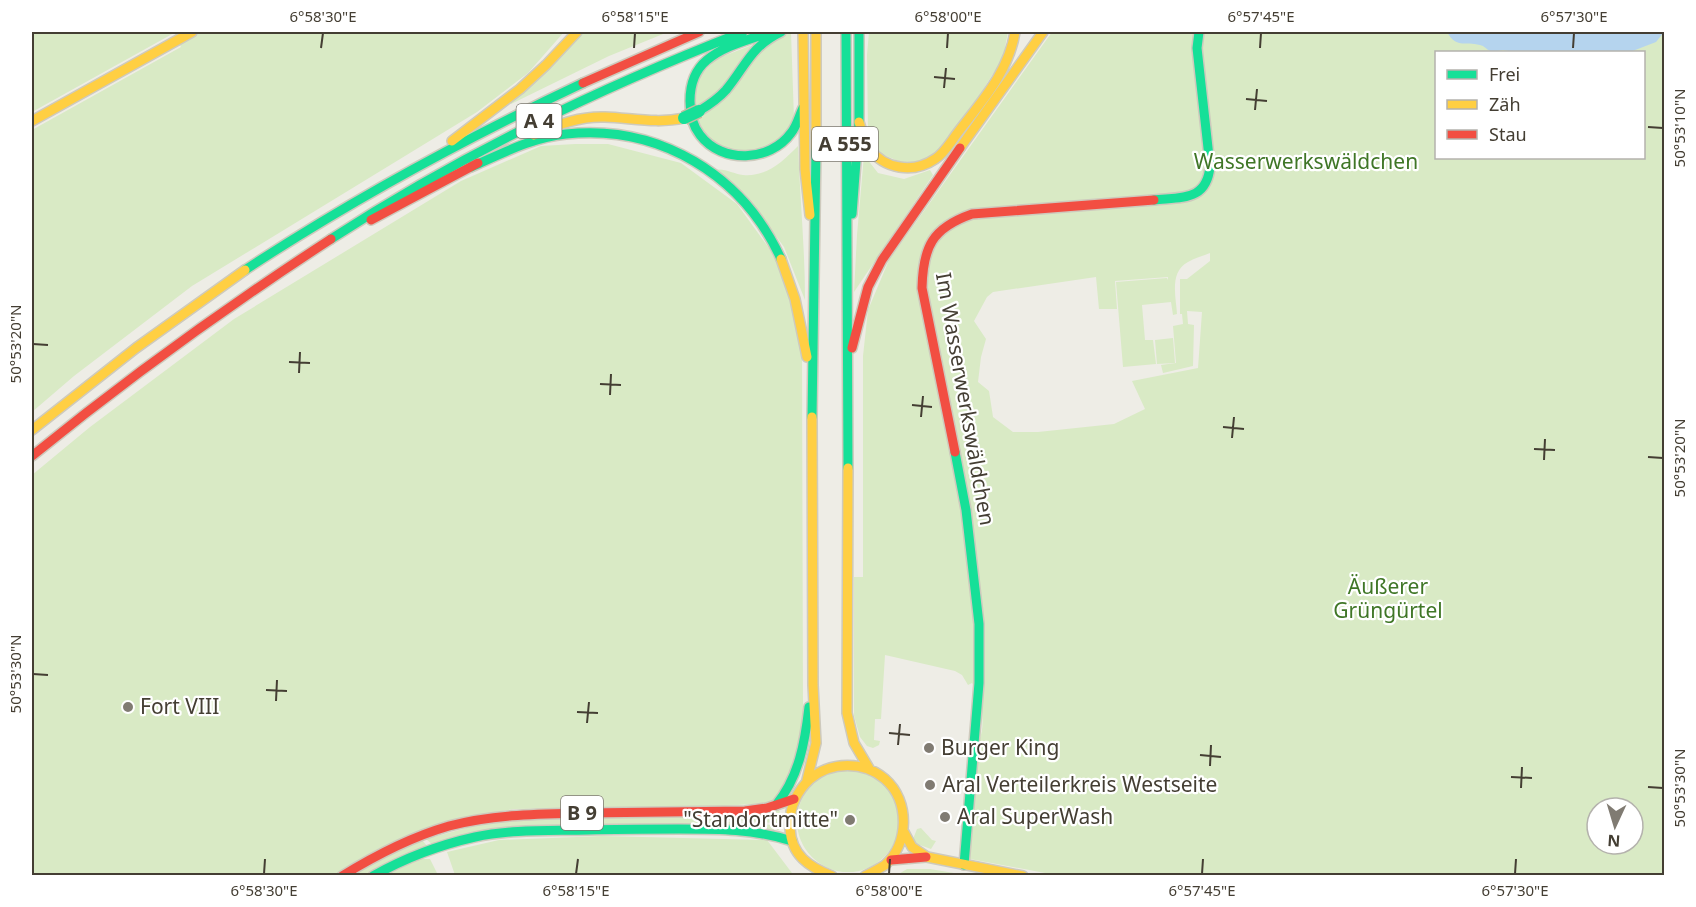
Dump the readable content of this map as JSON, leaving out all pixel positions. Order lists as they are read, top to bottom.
{
  "streets": {
    "main road": [
      "A 4",
      "A 555",
      "Im Wasserwerkswäldchen",
      "B 9"
    ]
  },
  "parks": ["Wasserwerkswäldchen", "Äußerer Grüngürtel"],
  "places": [
    "Fort VIII",
    "Burger King",
    "Aral Verteilerkreis Westseite",
    "Aral SuperWash",
    "\"Standortmitte\""
  ],
  "legend": ["Frei", "Zäh", "Stau"],
  "north": "bottom",
  "coordinates": [
    "6°58'30\"E",
    "6°58'15\"E",
    "6°58'00\"E",
    "6°57'45\"E",
    "6°57'30\"E",
    "50°53'10\"N",
    "50°53'20\"N",
    "50°53'30\"N"
  ]
}
